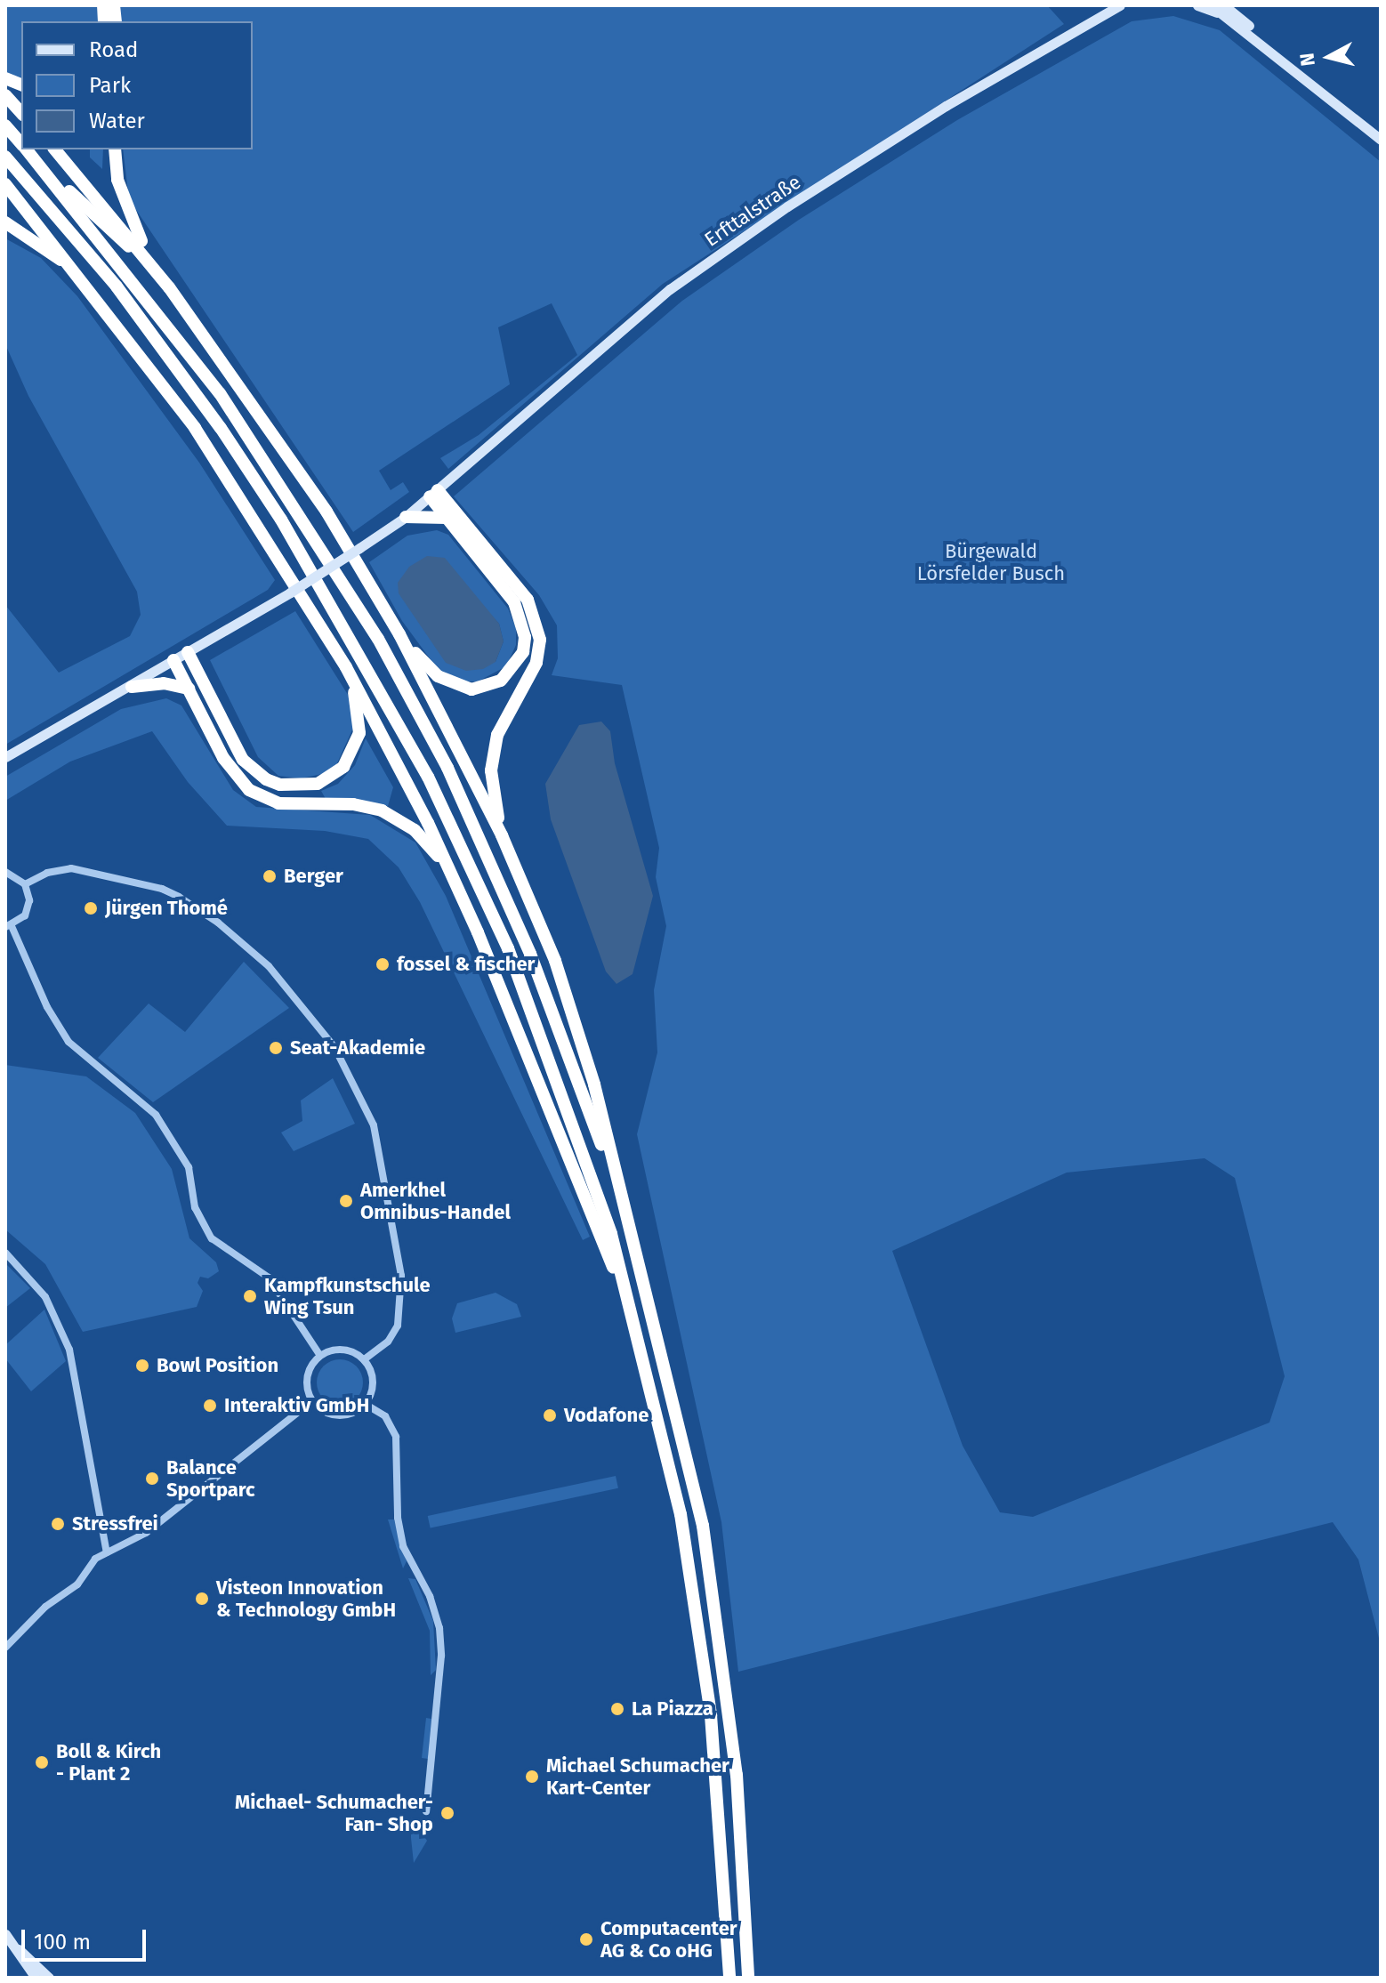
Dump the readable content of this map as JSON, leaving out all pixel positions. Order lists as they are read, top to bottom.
{
  "streets": {
    "main road": ["Erfttalstraße"]
  },
  "parks": ["Bürgewald Lörsfelder Busch"],
  "places": [
    "Berger",
    "Jürgen Thomé",
    "fossel & fischer",
    "Seat-Akademie",
    "Amerkhel Omnibus-Handel",
    "Kampfkunstschule Wing Tsun",
    "Bowl Position",
    "Interaktiv GmbH",
    "Vodafone",
    "Balance Sportparc",
    "Stressfrei",
    "Visteon Innovation & Technology GmbH",
    "La Piazza",
    "Boll & Kirch - Plant 2",
    "Michael Schumacher Kart-Center",
    "Michael- Schumacher- Fan- Shop",
    "Computacenter AG & Co oHG"
  ],
  "legend": ["Road", "Park", "Water"],
  "scale_bar": "100 m",
  "north": "left"
}
